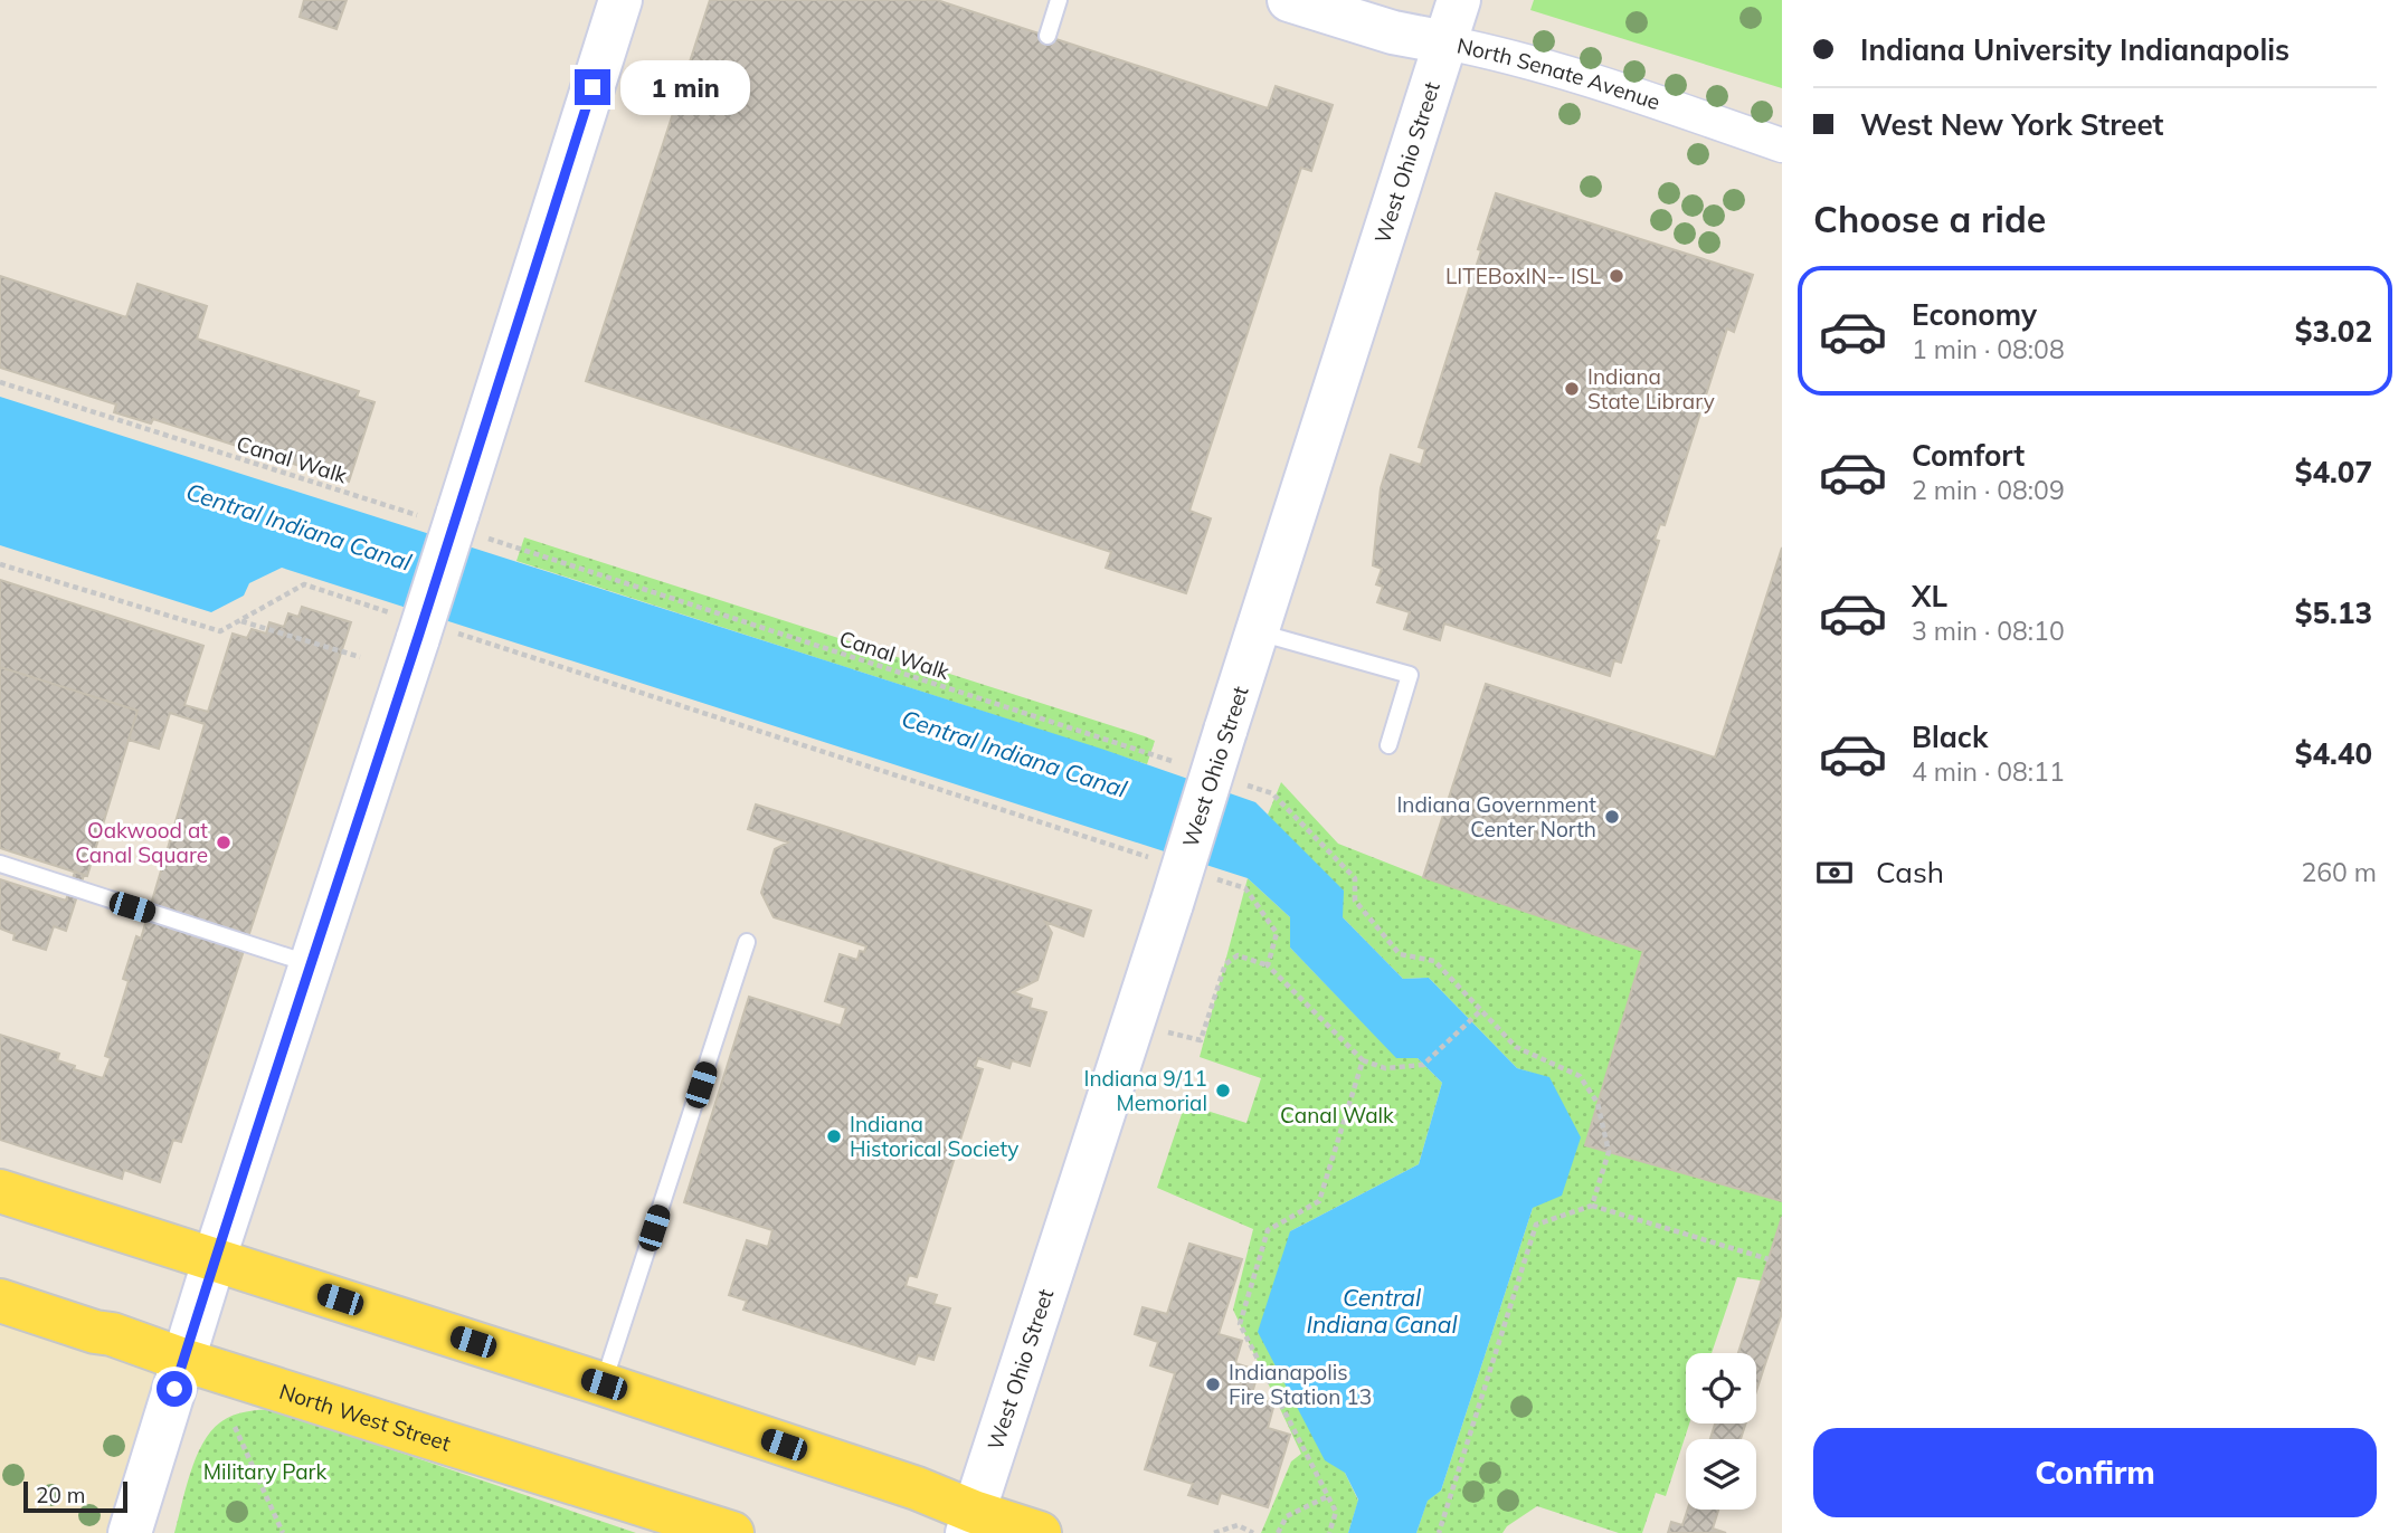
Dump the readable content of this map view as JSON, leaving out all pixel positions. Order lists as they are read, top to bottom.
{
  "streets": {
    "main road": ["North Senate Avenue", "West Ohio Street", "North West Street"],
    "path": ["Canal Walk"]
  },
  "crossings": [
    ["North Senate Avenue", "West Ohio Street"]
  ],
  "water": ["Central Indiana Canal"],
  "parks": ["Canal Walk", "Military Park"],
  "places": [
    "LITEBoxIN-- ISL",
    "Indiana State Library",
    "Indiana Government Center North",
    "Oakwood at Canal Square",
    "Indiana 9/11 Memorial",
    "Indiana Historical Society",
    "Indianapolis Fire Station 13"
  ],
  "scale_bar": "20 m",
  "page": {
    "banner": ["Indiana University Indianapolis", "West New York Street"],
    "bubble": "1 min",
    "heading": "Choose a ride",
    "list": [
      {
        "name": "Economy",
        "note": "1 min · 08:08",
        "value": "$3.02"
      },
      {
        "name": "Comfort",
        "note": "2 min · 08:09",
        "value": "$4.07"
      },
      {
        "name": "XL",
        "note": "3 min · 08:10",
        "value": "$5.13"
      },
      {
        "name": "Black",
        "note": "4 min · 08:11",
        "value": "$4.40"
      }
    ],
    "pay": ["Cash", "260 m"],
    "buttons": "Confirm",
    "scale": "20 m"
  }
}
